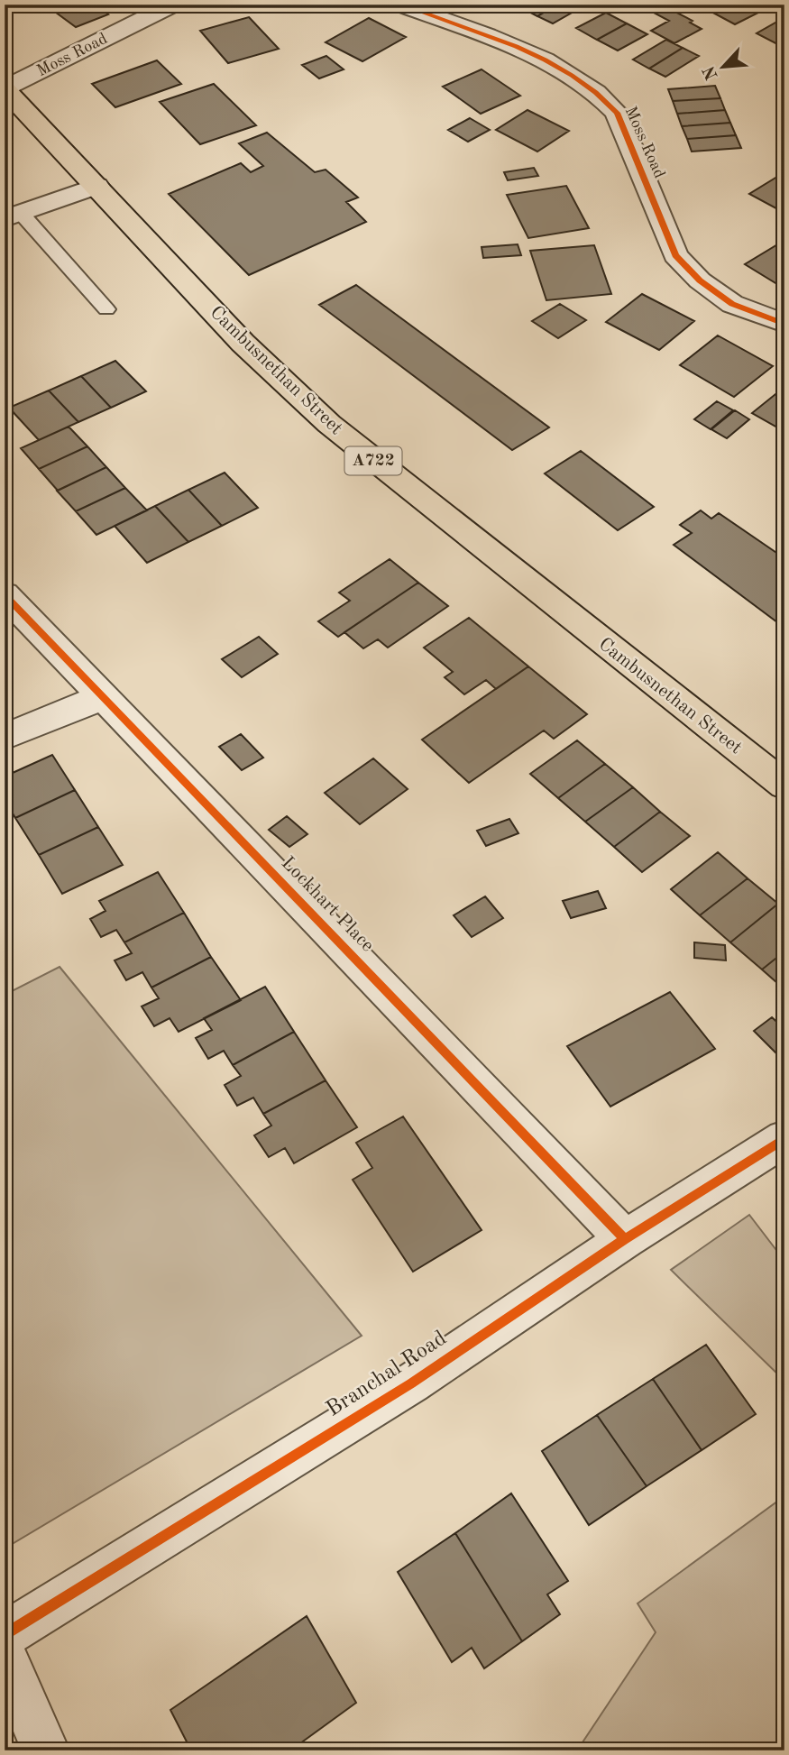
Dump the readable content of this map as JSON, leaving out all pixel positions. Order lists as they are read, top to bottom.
{
  "streets": {
    "main road": ["Cambusnethan Street", "A722"],
    "street": ["Moss Road", "Lockhart Place", "Branchal Road"]
  },
  "crossings": [
    ["Moss Road", "Cambusnethan Street"],
    ["Lockhart Place", "Branchal Road"]
  ],
  "north": "bottom left"
}
